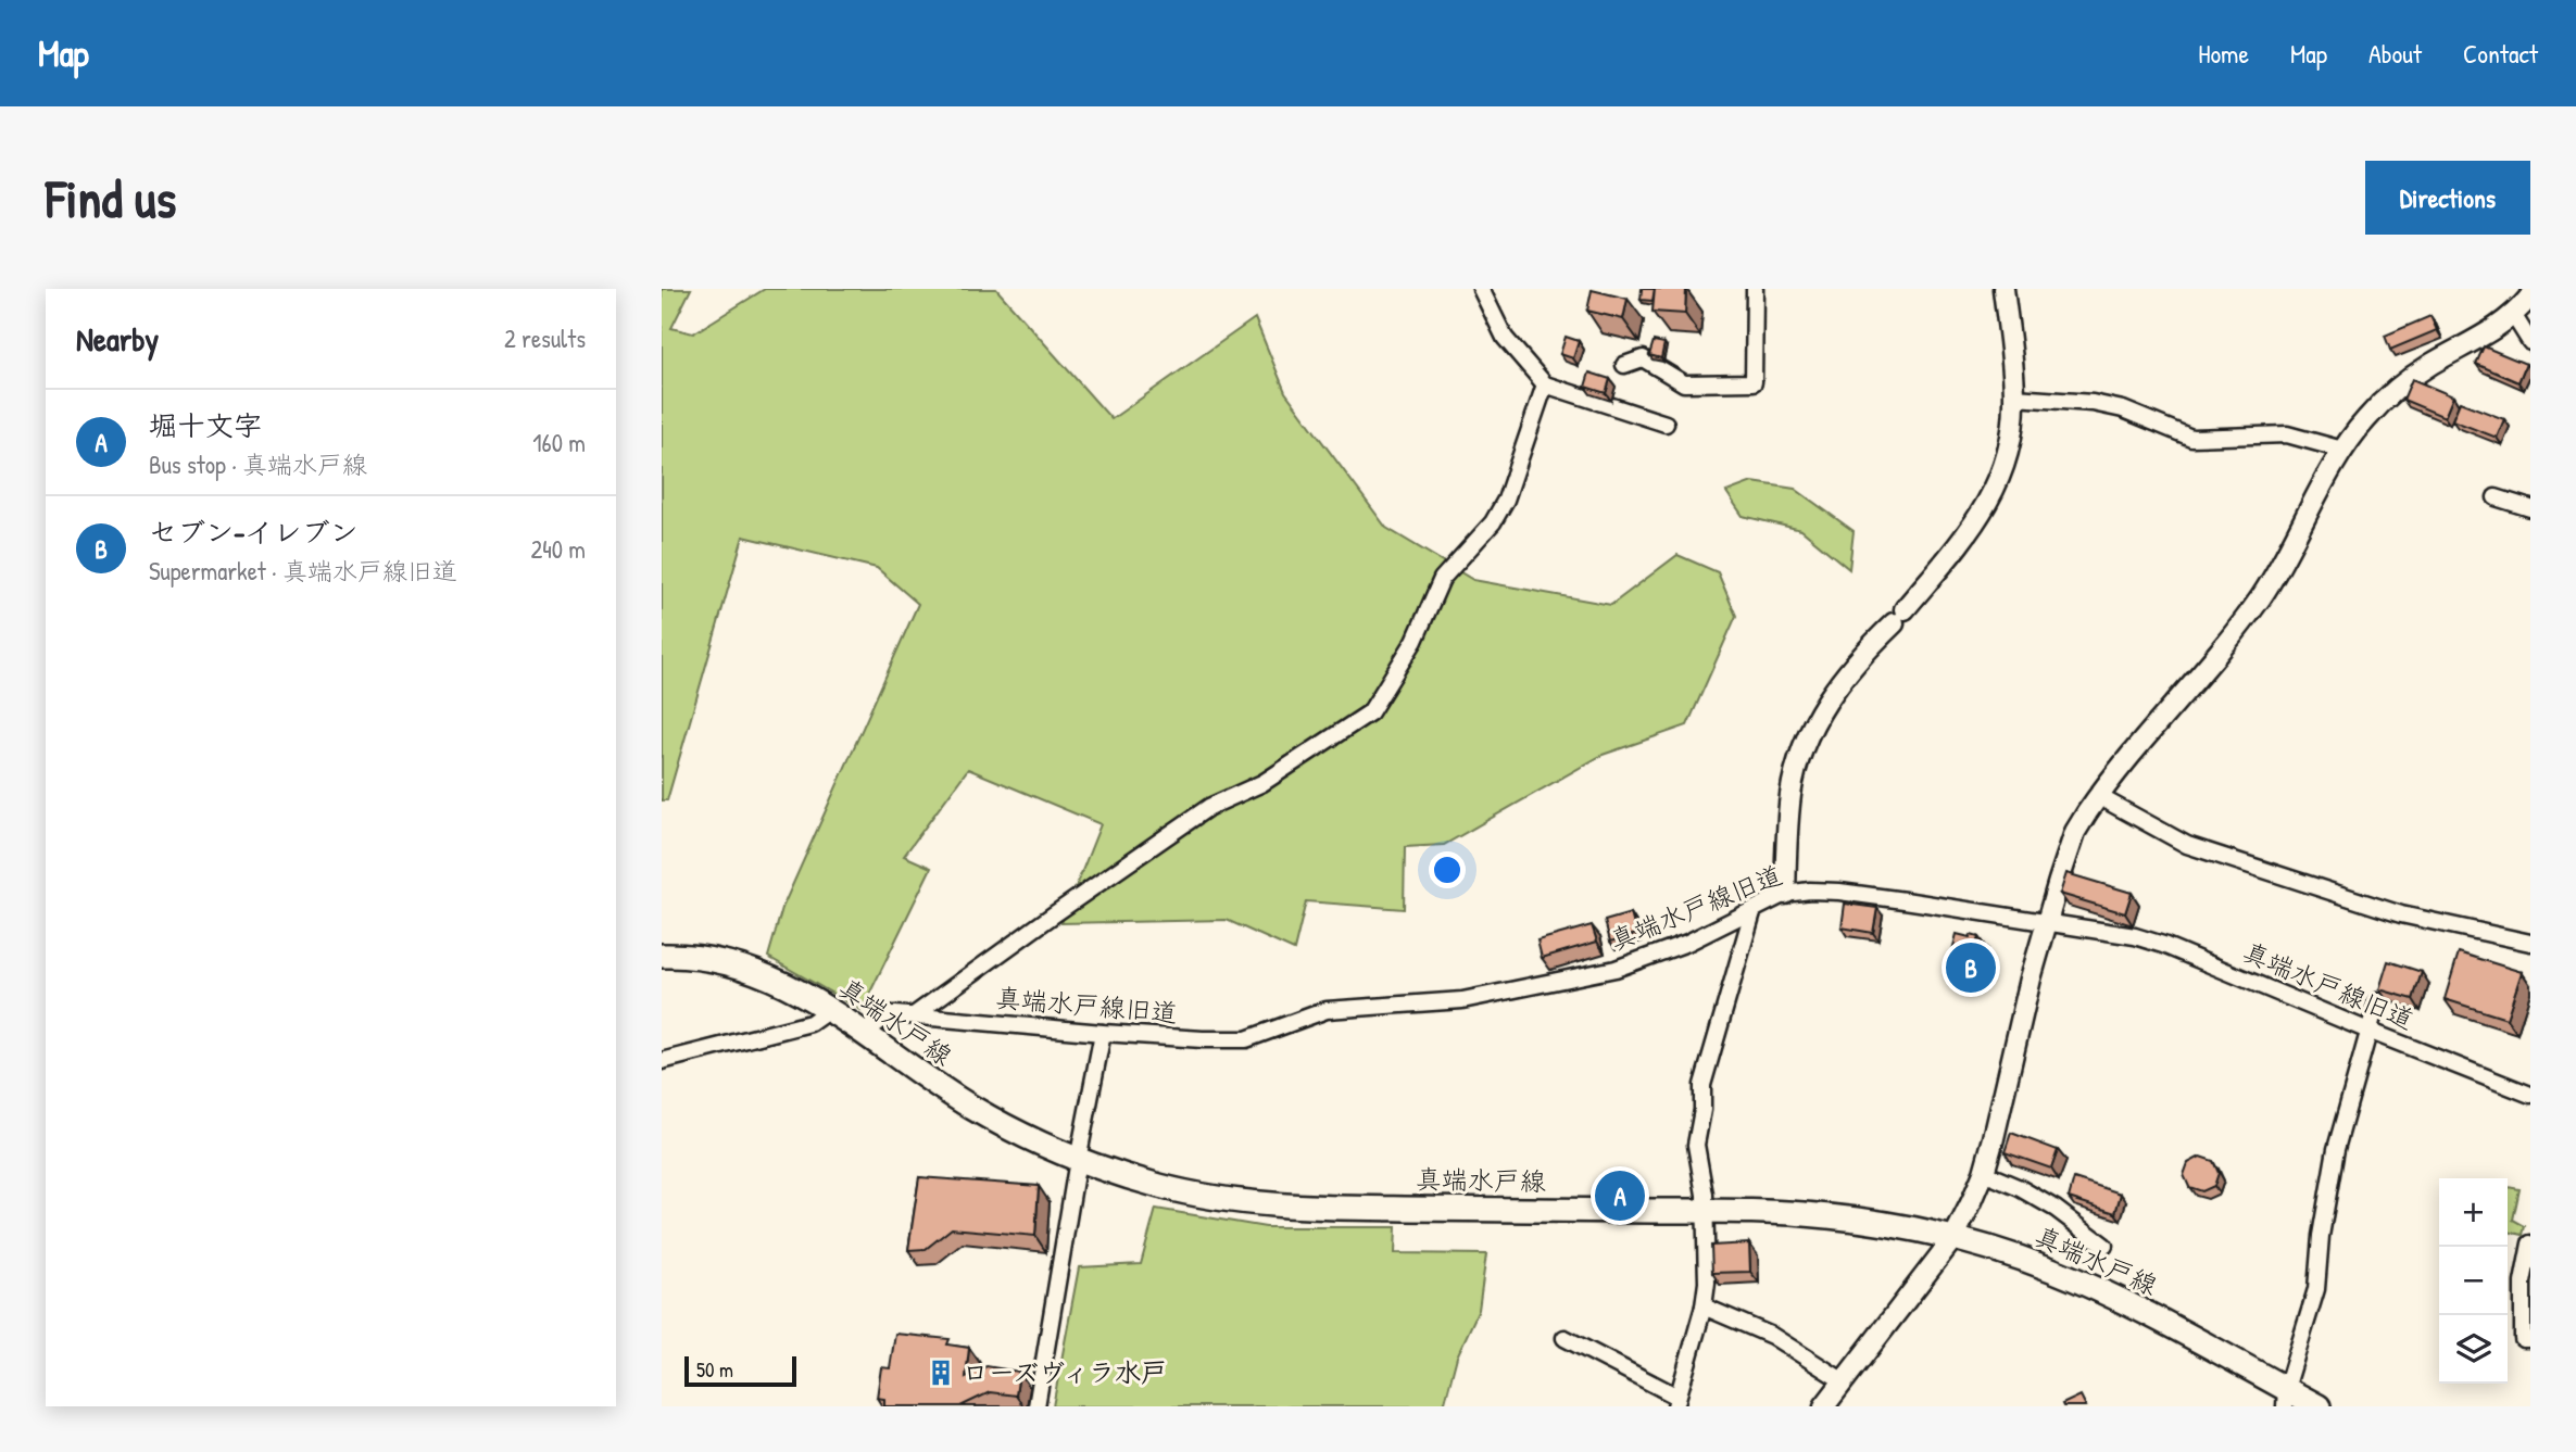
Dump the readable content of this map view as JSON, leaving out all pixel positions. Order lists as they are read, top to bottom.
{
  "streets": {
    "main road": ["真端水戸線"],
    "street": ["真端水戸線旧道"]
  },
  "crossings": [
    ["真端水戸線旧道", "真端水戸線"]
  ],
  "places": {
    "building": ["ローズヴィラ水戸"]
  },
  "scale_bar": "50 m",
  "page": {
    "header": "Map",
    "nav": [
      "Home",
      "Map",
      "About",
      "Contact"
    ],
    "buttons": "Directions",
    "title": "Find us",
    "heading": ["Nearby", "2 results"],
    "list": [
      {
        "mark": "A",
        "name": "堀十文字",
        "note": "Bus stop · 真端水戸線",
        "value": "160 m"
      },
      {
        "mark": "B",
        "name": "セブン-イレブン",
        "note": "Supermarket · 真端水戸線旧道",
        "value": "240 m"
      }
    ],
    "pins": ["B", "A"],
    "map_buttons": ["+", "−"],
    "scale": "50 m"
  }
}
